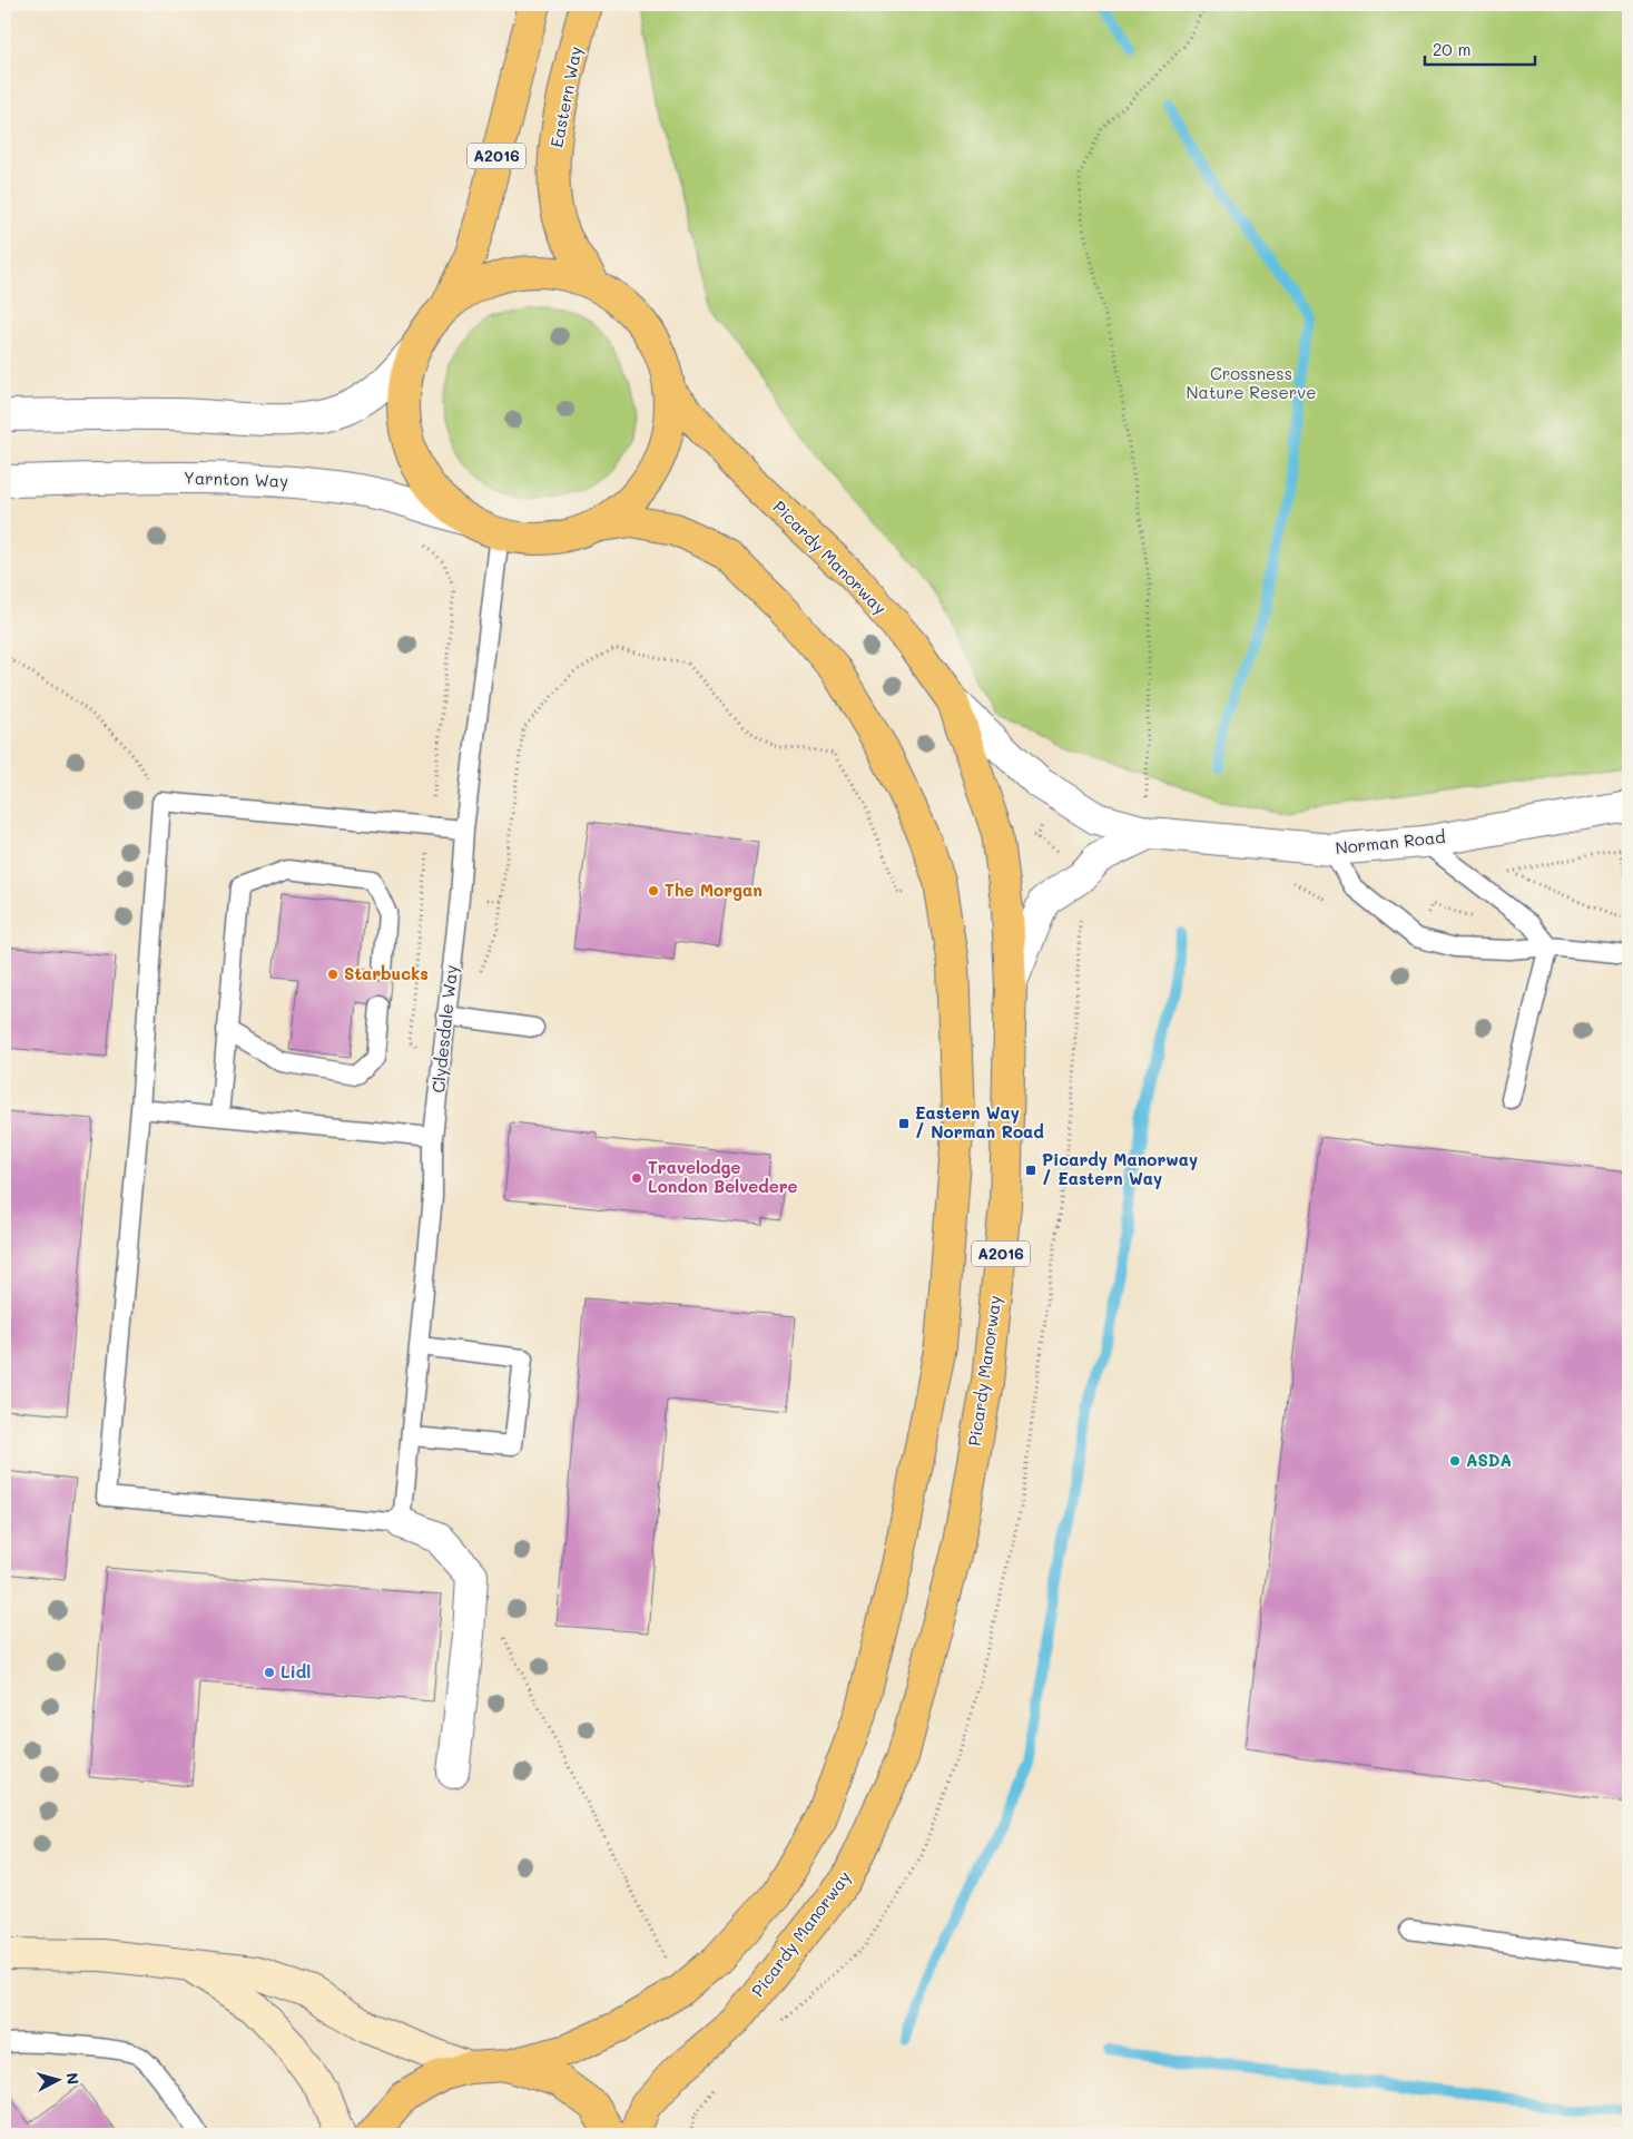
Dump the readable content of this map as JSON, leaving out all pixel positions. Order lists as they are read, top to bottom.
{
  "streets": {
    "main road": ["Eastern Way", "A2016", "Picardy Manorway"],
    "street": ["Yarnton Way", "Norman Road"],
    "lane": ["Clydesdale Way"]
  },
  "crossings": [
    ["Picardy Manorway", "Norman Road"]
  ],
  "parks": ["Crossness Nature Reserve"],
  "places": {
    "other": [
      "The Morgan",
      "Starbucks",
      "Travelodge London Belvedere",
      "ASDA",
      "Lidl"
    ],
    "transit": ["Eastern Way / Norman Road", "Picardy Manorway / Eastern Way"]
  },
  "scale_bar": "20 m",
  "north": "right"
}
